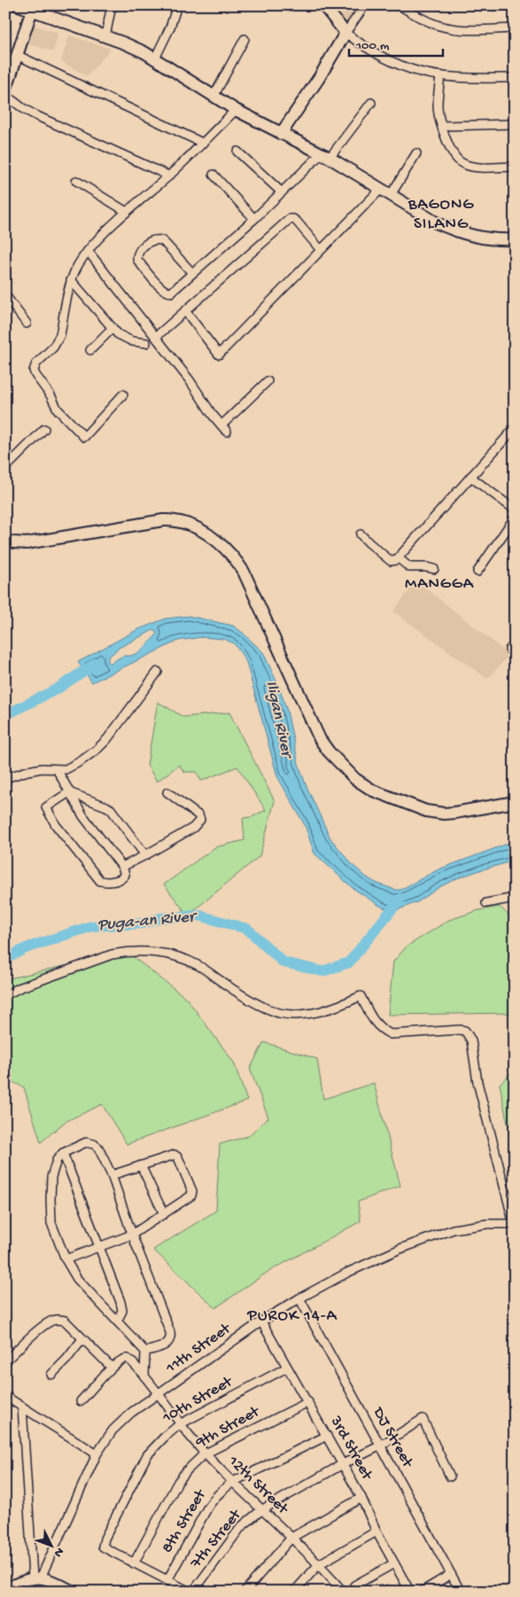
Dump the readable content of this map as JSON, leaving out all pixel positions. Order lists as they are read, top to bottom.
{
  "streets": {
    "street": [
      "11th Street",
      "10th Street",
      "9th Street",
      "DJ Street",
      "3rd Street",
      "12th Street",
      "8th Street",
      "7th Street"
    ]
  },
  "crossings": [
    ["11th Street", "DJ Street"],
    ["11th Street", "3rd Street"],
    ["11th Street", "12th Street"],
    ["10th Street", "9th Street"],
    ["10th Street", "3rd Street"],
    ["10th Street", "12th Street"],
    ["9th Street", "3rd Street"],
    ["9th Street", "12th Street"],
    ["DJ Street", "7th Street"],
    ["3rd Street", "8th Street"],
    ["3rd Street", "7th Street"],
    ["12th Street", "8th Street"],
    ["12th Street", "7th Street"]
  ],
  "districts": ["BAGONG SILANG", "MANGGA", "PUROK 14-A"],
  "water": ["Iligan River", "Puga-an River"],
  "scale_bar": "100 m",
  "north": "bottom right"
}
